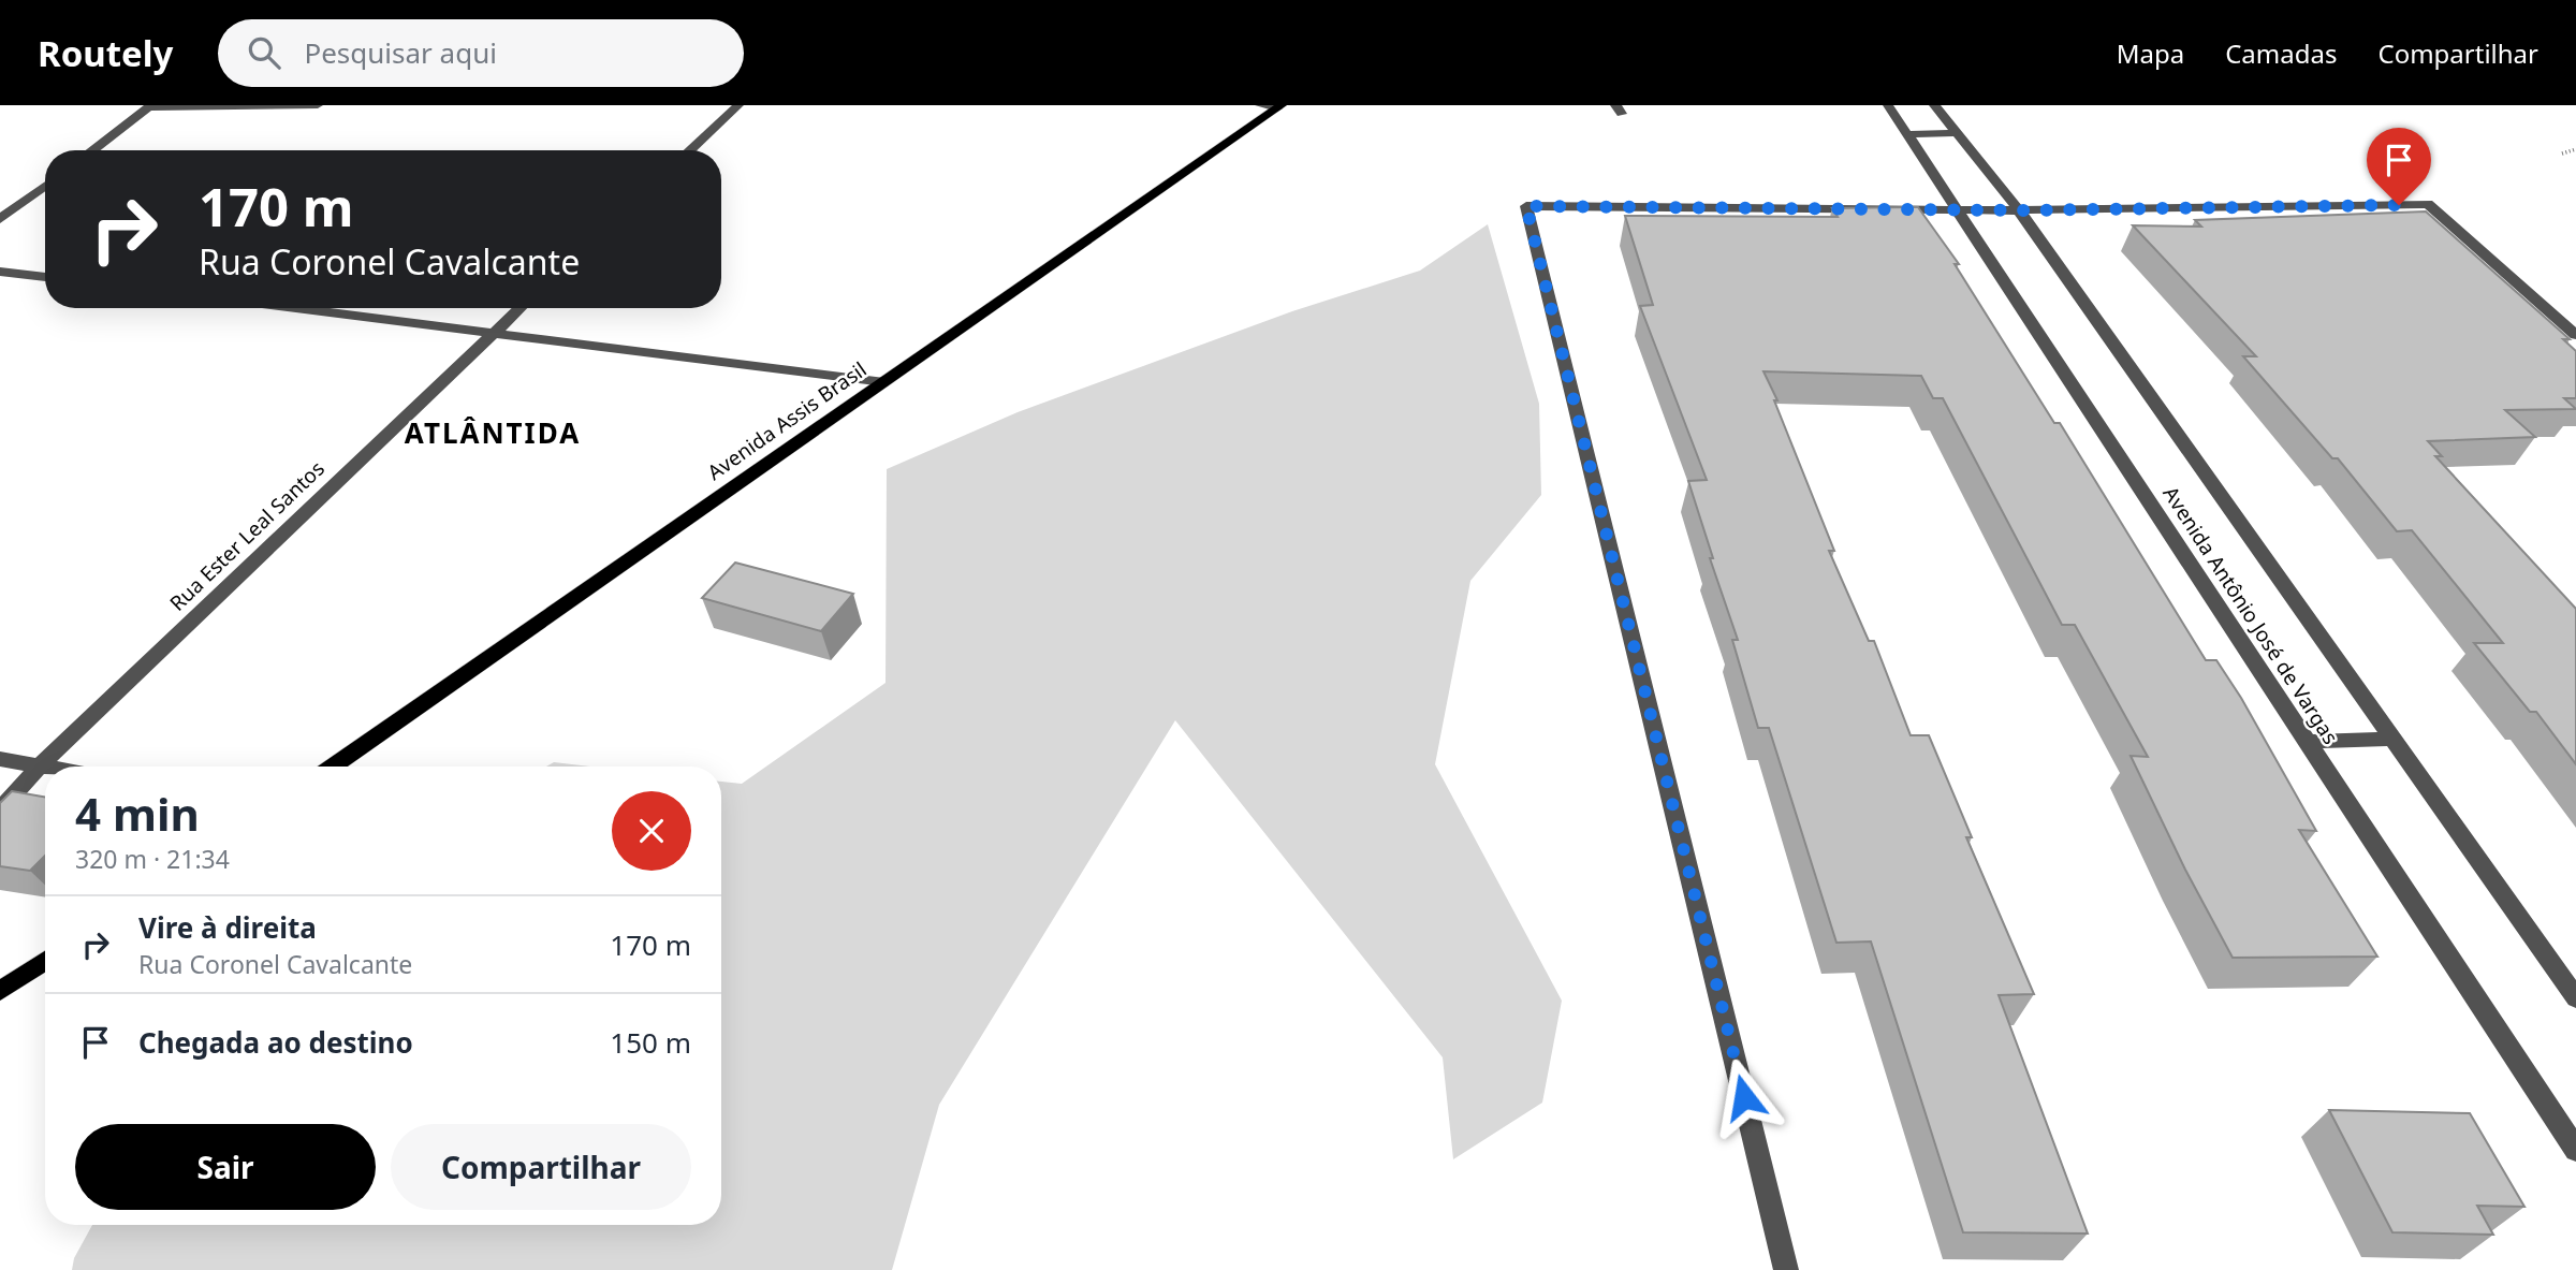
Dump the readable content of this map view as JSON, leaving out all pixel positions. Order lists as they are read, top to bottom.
{
  "streets": {
    "main road": ["Avenida Assis Brasil"],
    "street": ["Rua Ester Leal Santos", "Avenida Antônio José de Vargas"]
  },
  "districts": ["ATLÂNTIDA"],
  "page": {
    "header": "Routely",
    "search": "Pesquisar aqui",
    "nav": ["Mapa", "Camadas", "Compartilhar"],
    "turn": ["170 m", "Rua Coronel Cavalcante"],
    "heading": ["4 min", "320 m · 21:34"],
    "list": [
      {
        "name": "Vire à direita",
        "note": "Rua Coronel Cavalcante",
        "value": "170 m"
      },
      {
        "name": "Chegada ao destino",
        "value": "150 m"
      }
    ],
    "buttons": ["Sair", "Compartilhar"]
  }
}
